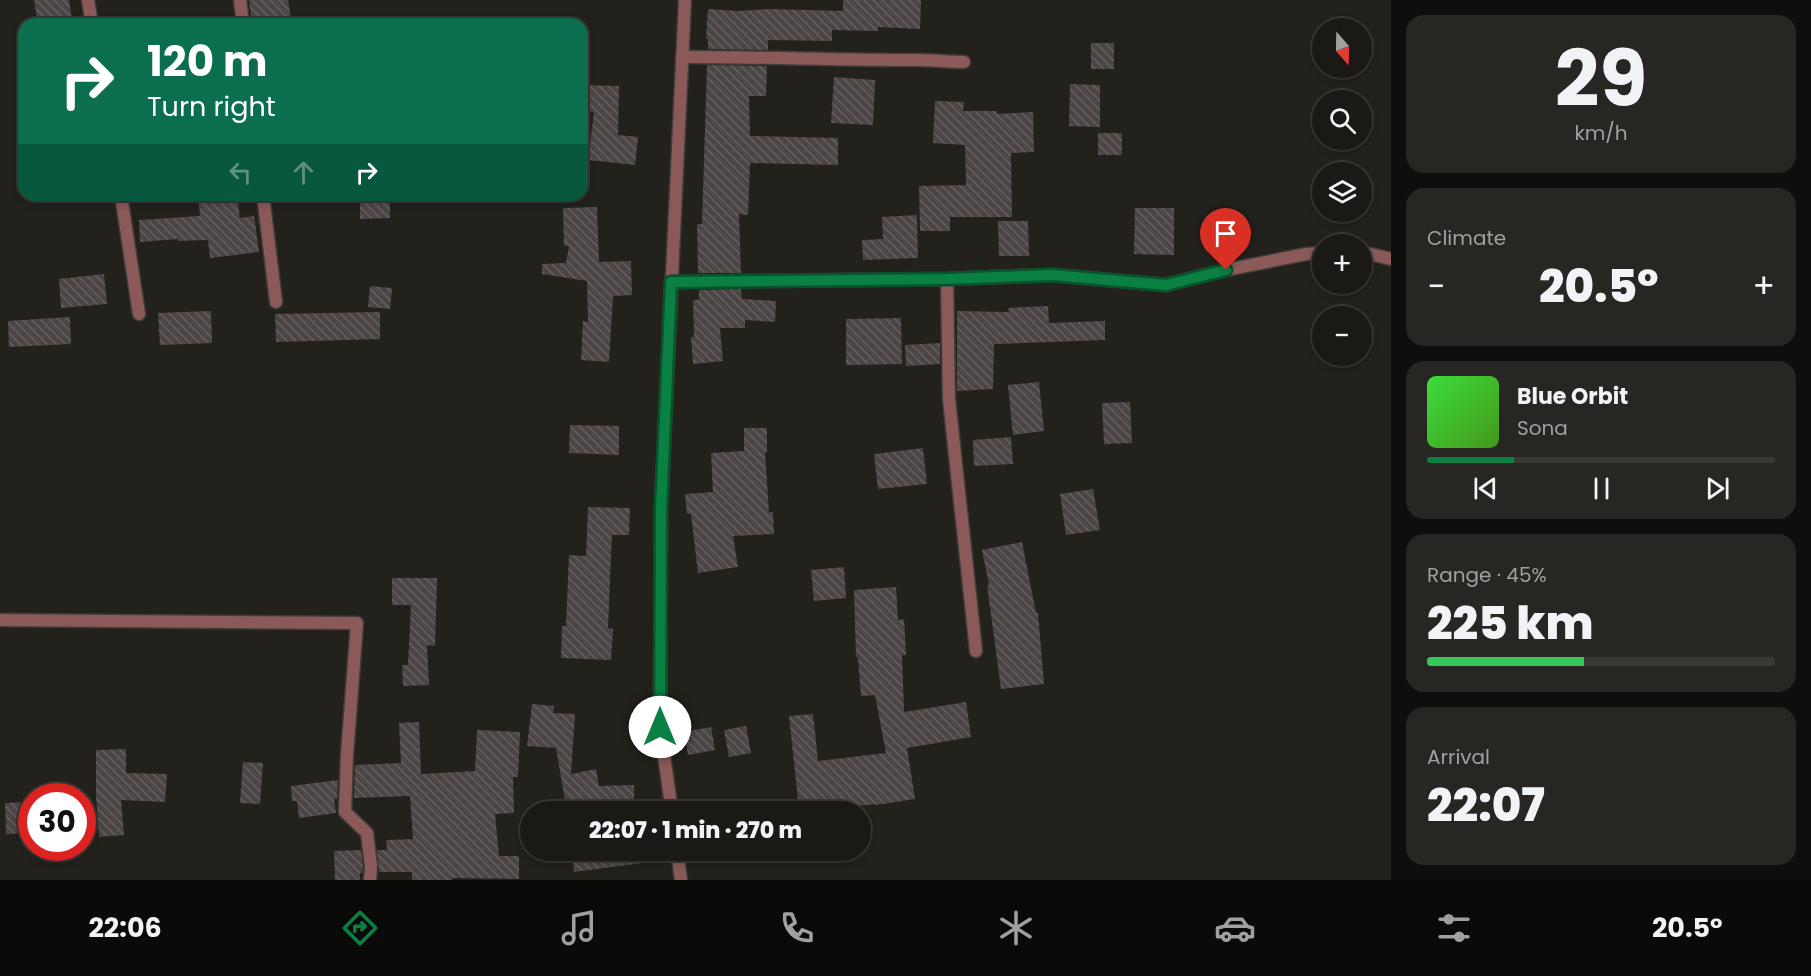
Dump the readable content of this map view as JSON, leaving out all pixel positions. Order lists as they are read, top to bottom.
{
  "north": "bottom",
  "page": {
    "tile": [
      ["29", "km/h"],
      "Climate",
      ["Range · 45%", "225 km"],
      ["Arrival", "22:07"]
    ],
    "map_buttons": ["+", "−"],
    "turn": ["120 m", "Turn right"],
    "heat": ["−", "20.5°", "+"],
    "song": ["Blue Orbit", "Sona"],
    "limit": "30",
    "trip": "22:07 · 1 min · 270 m",
    "tabs": ["22:06", "20.5°"]
  }
}
